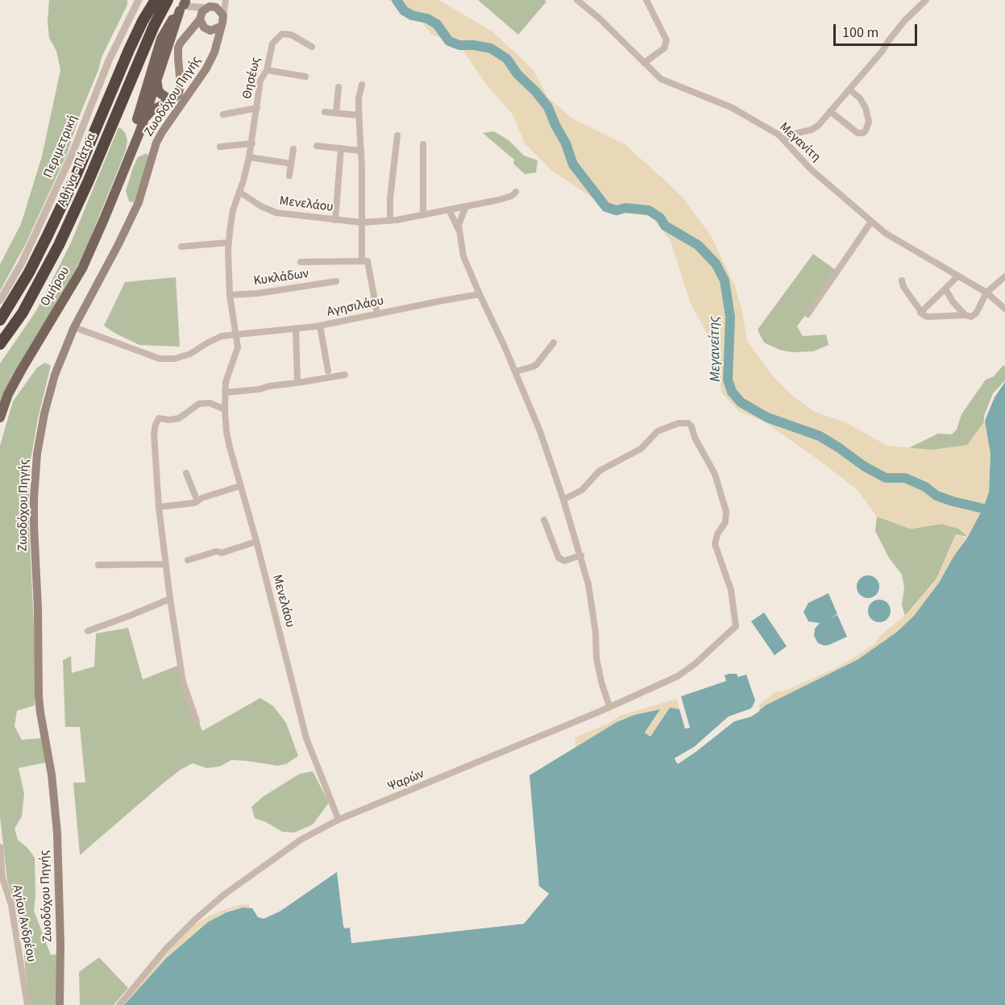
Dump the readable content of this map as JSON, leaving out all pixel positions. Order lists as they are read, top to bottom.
{
  "streets": {
    "highway": ["Αθήνα - Πάτρα"],
    "main road": ["Ζωοδόχου Πηγής", "Ομήρου"],
    "street": [
      "Θησέως",
      "Μεγανίτη",
      "Περιμετρική",
      "Μενελάου",
      "Κυκλάδων",
      "Αγησιλάου",
      "Ψαρών",
      "Αγίου Ανδρέου"
    ]
  },
  "crossings": [
    ["Θησέως", "Μενελάου"],
    ["Ζωοδόχου Πηγής", "Αγησιλάου"],
    ["Μενελάου", "Κυκλάδων"],
    ["Μενελάου", "Αγησιλάου"],
    ["Μενελάου", "Ψαρών"]
  ],
  "water": ["Μεγανείτης"],
  "scale_bar": "100 m"
}
